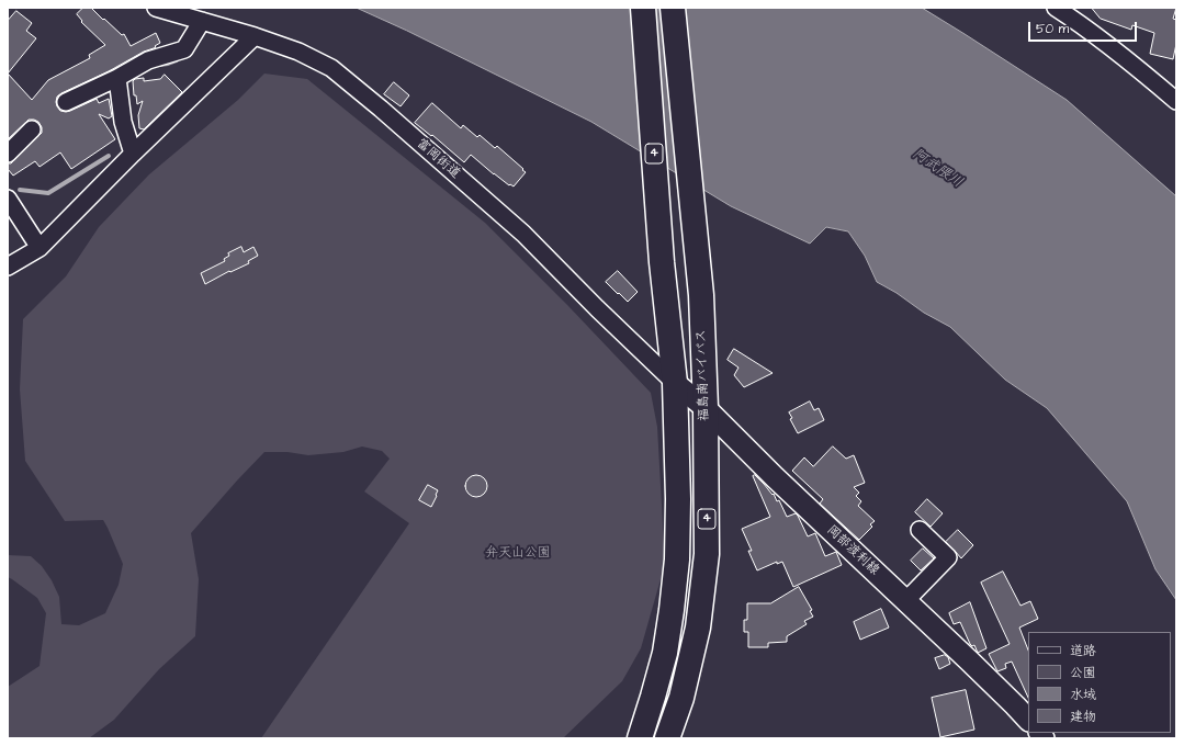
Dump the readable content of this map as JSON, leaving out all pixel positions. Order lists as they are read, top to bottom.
{
  "streets": {
    "highway": ["4", "福島南バイパス"],
    "main road": ["岡部渡利線"],
    "street": ["富岡街道"]
  },
  "crossings": [
    ["4", "富岡街道"],
    ["4", "岡部渡利線"],
    ["富岡街道", "岡部渡利線"],
    ["福島南バイパス", "岡部渡利線"]
  ],
  "water": ["阿武隈川"],
  "parks": ["弁天山公園"],
  "legend": [
    "道路",
    "公園",
    "水域",
    "建物"
  ],
  "scale_bar": "50 m"
}
